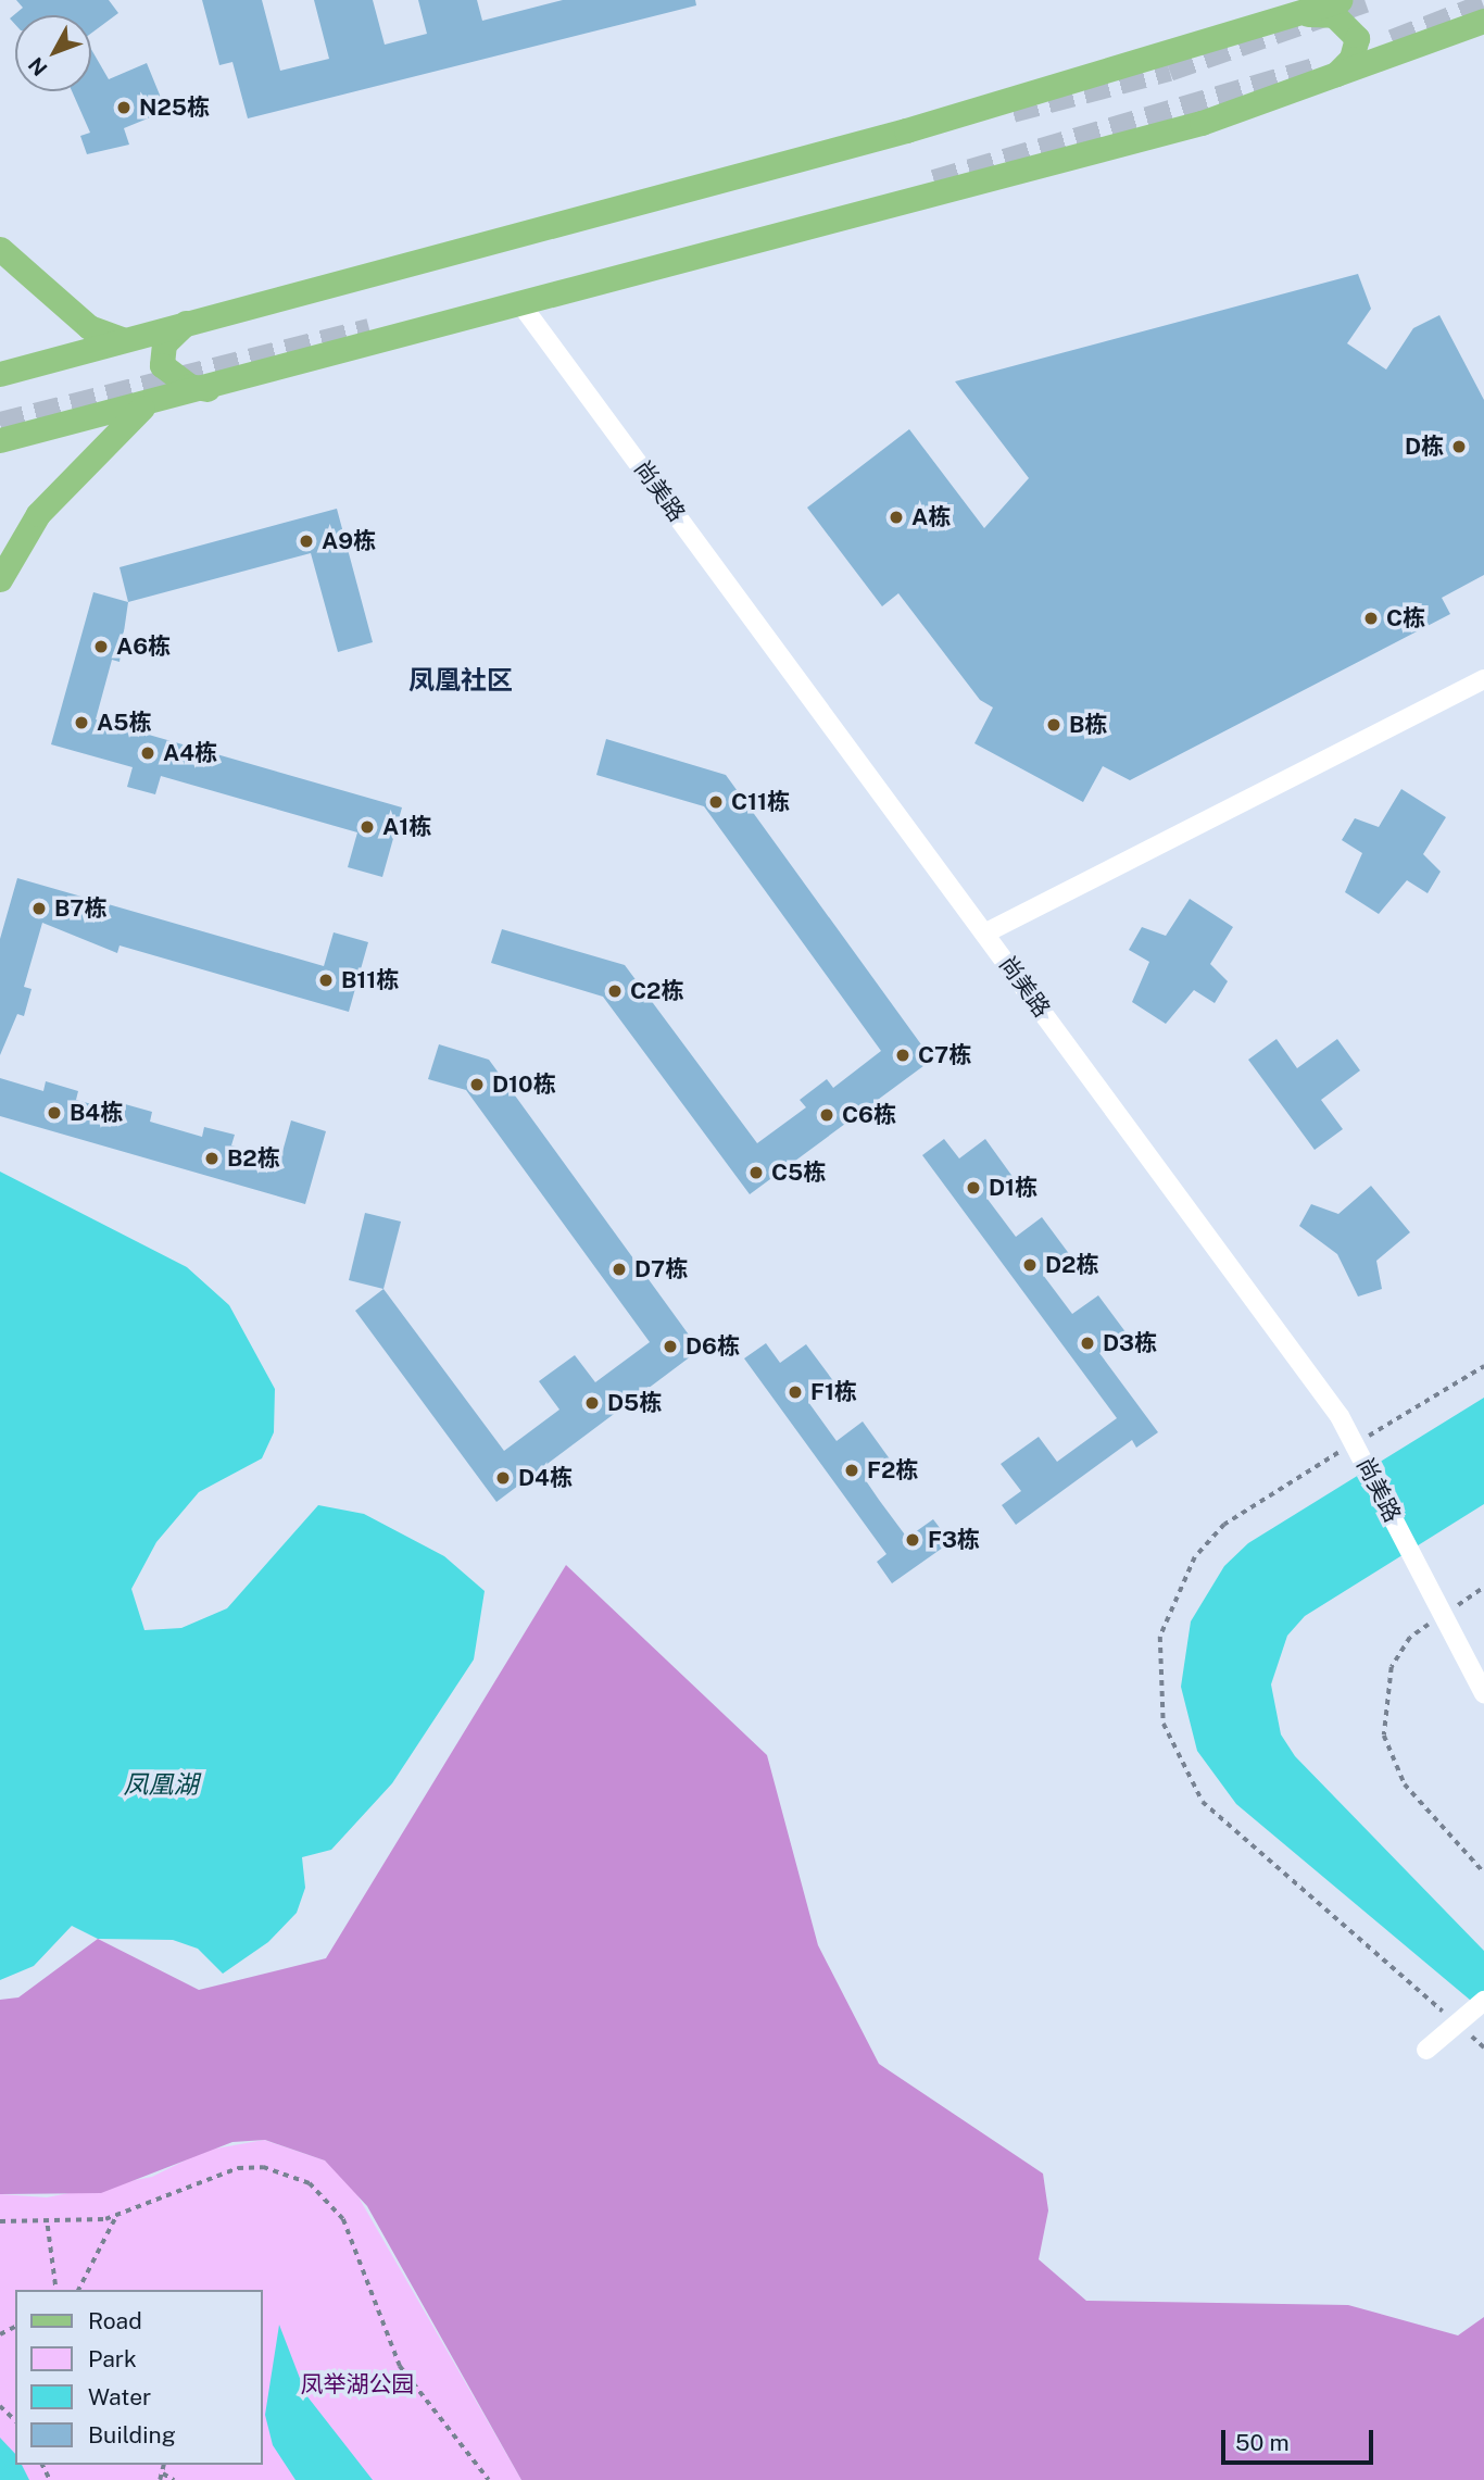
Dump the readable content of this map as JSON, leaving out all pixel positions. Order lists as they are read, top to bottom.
{
  "streets": {
    "street": ["尚美路"]
  },
  "districts": ["凤凰社区"],
  "water": ["凤凰湖"],
  "parks": ["凤举湖公园"],
  "places": [
    "N25栋",
    "D栋",
    "A栋",
    "A9栋",
    "C栋",
    "A6栋",
    "A5栋",
    "B栋",
    "A4栋",
    "C11栋",
    "A1栋",
    "B7栋",
    "B11栋",
    "C2栋",
    "C7栋",
    "D10栋",
    "B4栋",
    "C6栋",
    "B2栋",
    "C5栋",
    "D1栋",
    "D2栋",
    "D7栋",
    "D3栋",
    "D6栋",
    "F1栋",
    "D5栋",
    "F2栋",
    "D4栋",
    "F3栋"
  ],
  "legend": [
    "Road",
    "Park",
    "Water",
    "Building"
  ],
  "scale_bar": "50 m",
  "north": "bottom left"
}
